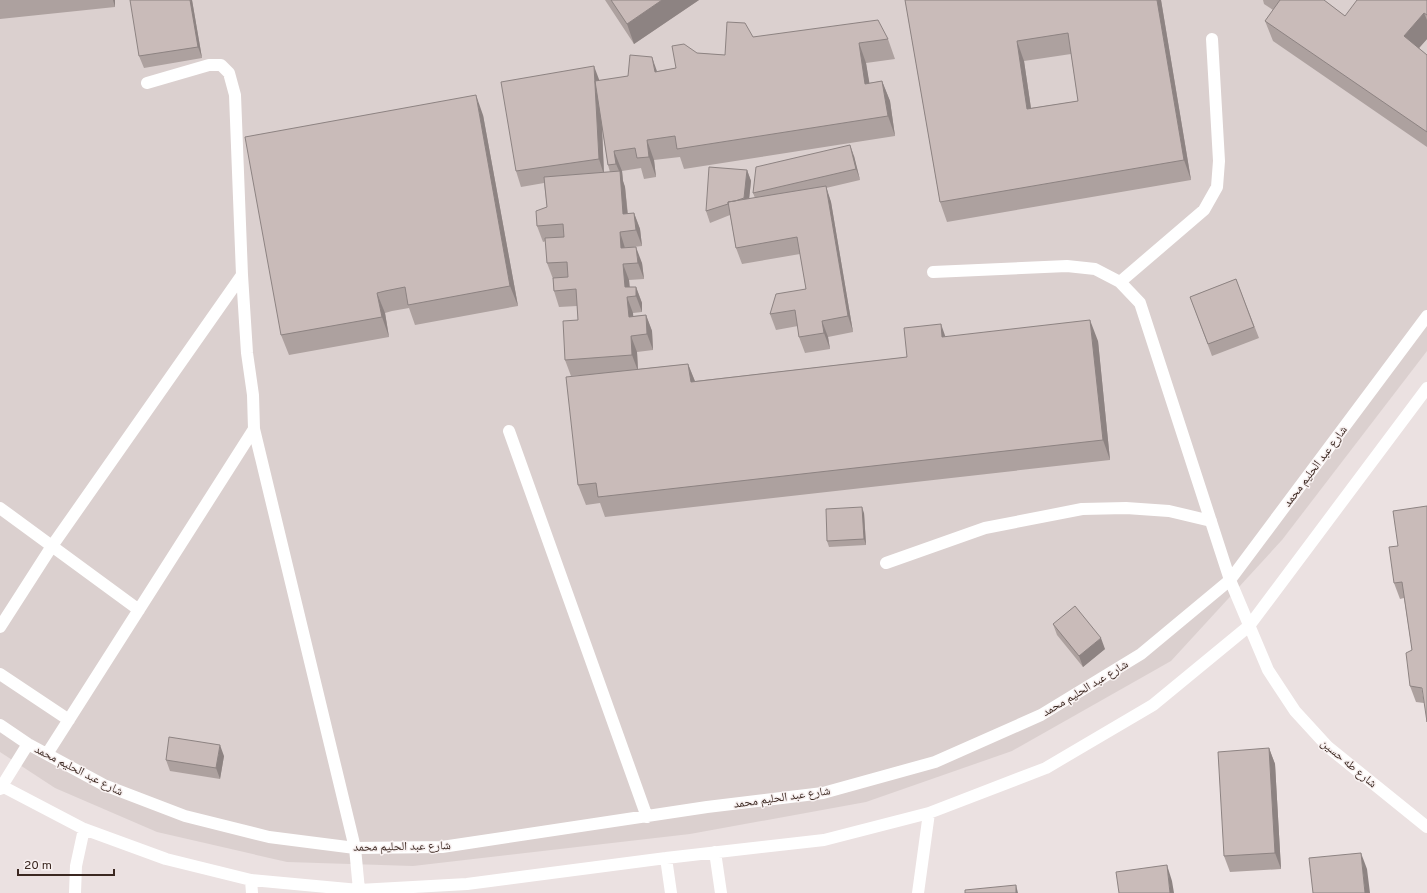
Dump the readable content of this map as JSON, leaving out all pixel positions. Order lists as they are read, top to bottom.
{
  "streets": {
    "street": ["شارع عبد الحليم محمد", "شارع طه حسين"]
  },
  "crossings": [
    ["شارع عبد الحليم محمد", "شارع طه حسين"]
  ],
  "scale_bar": "20 m"
}
